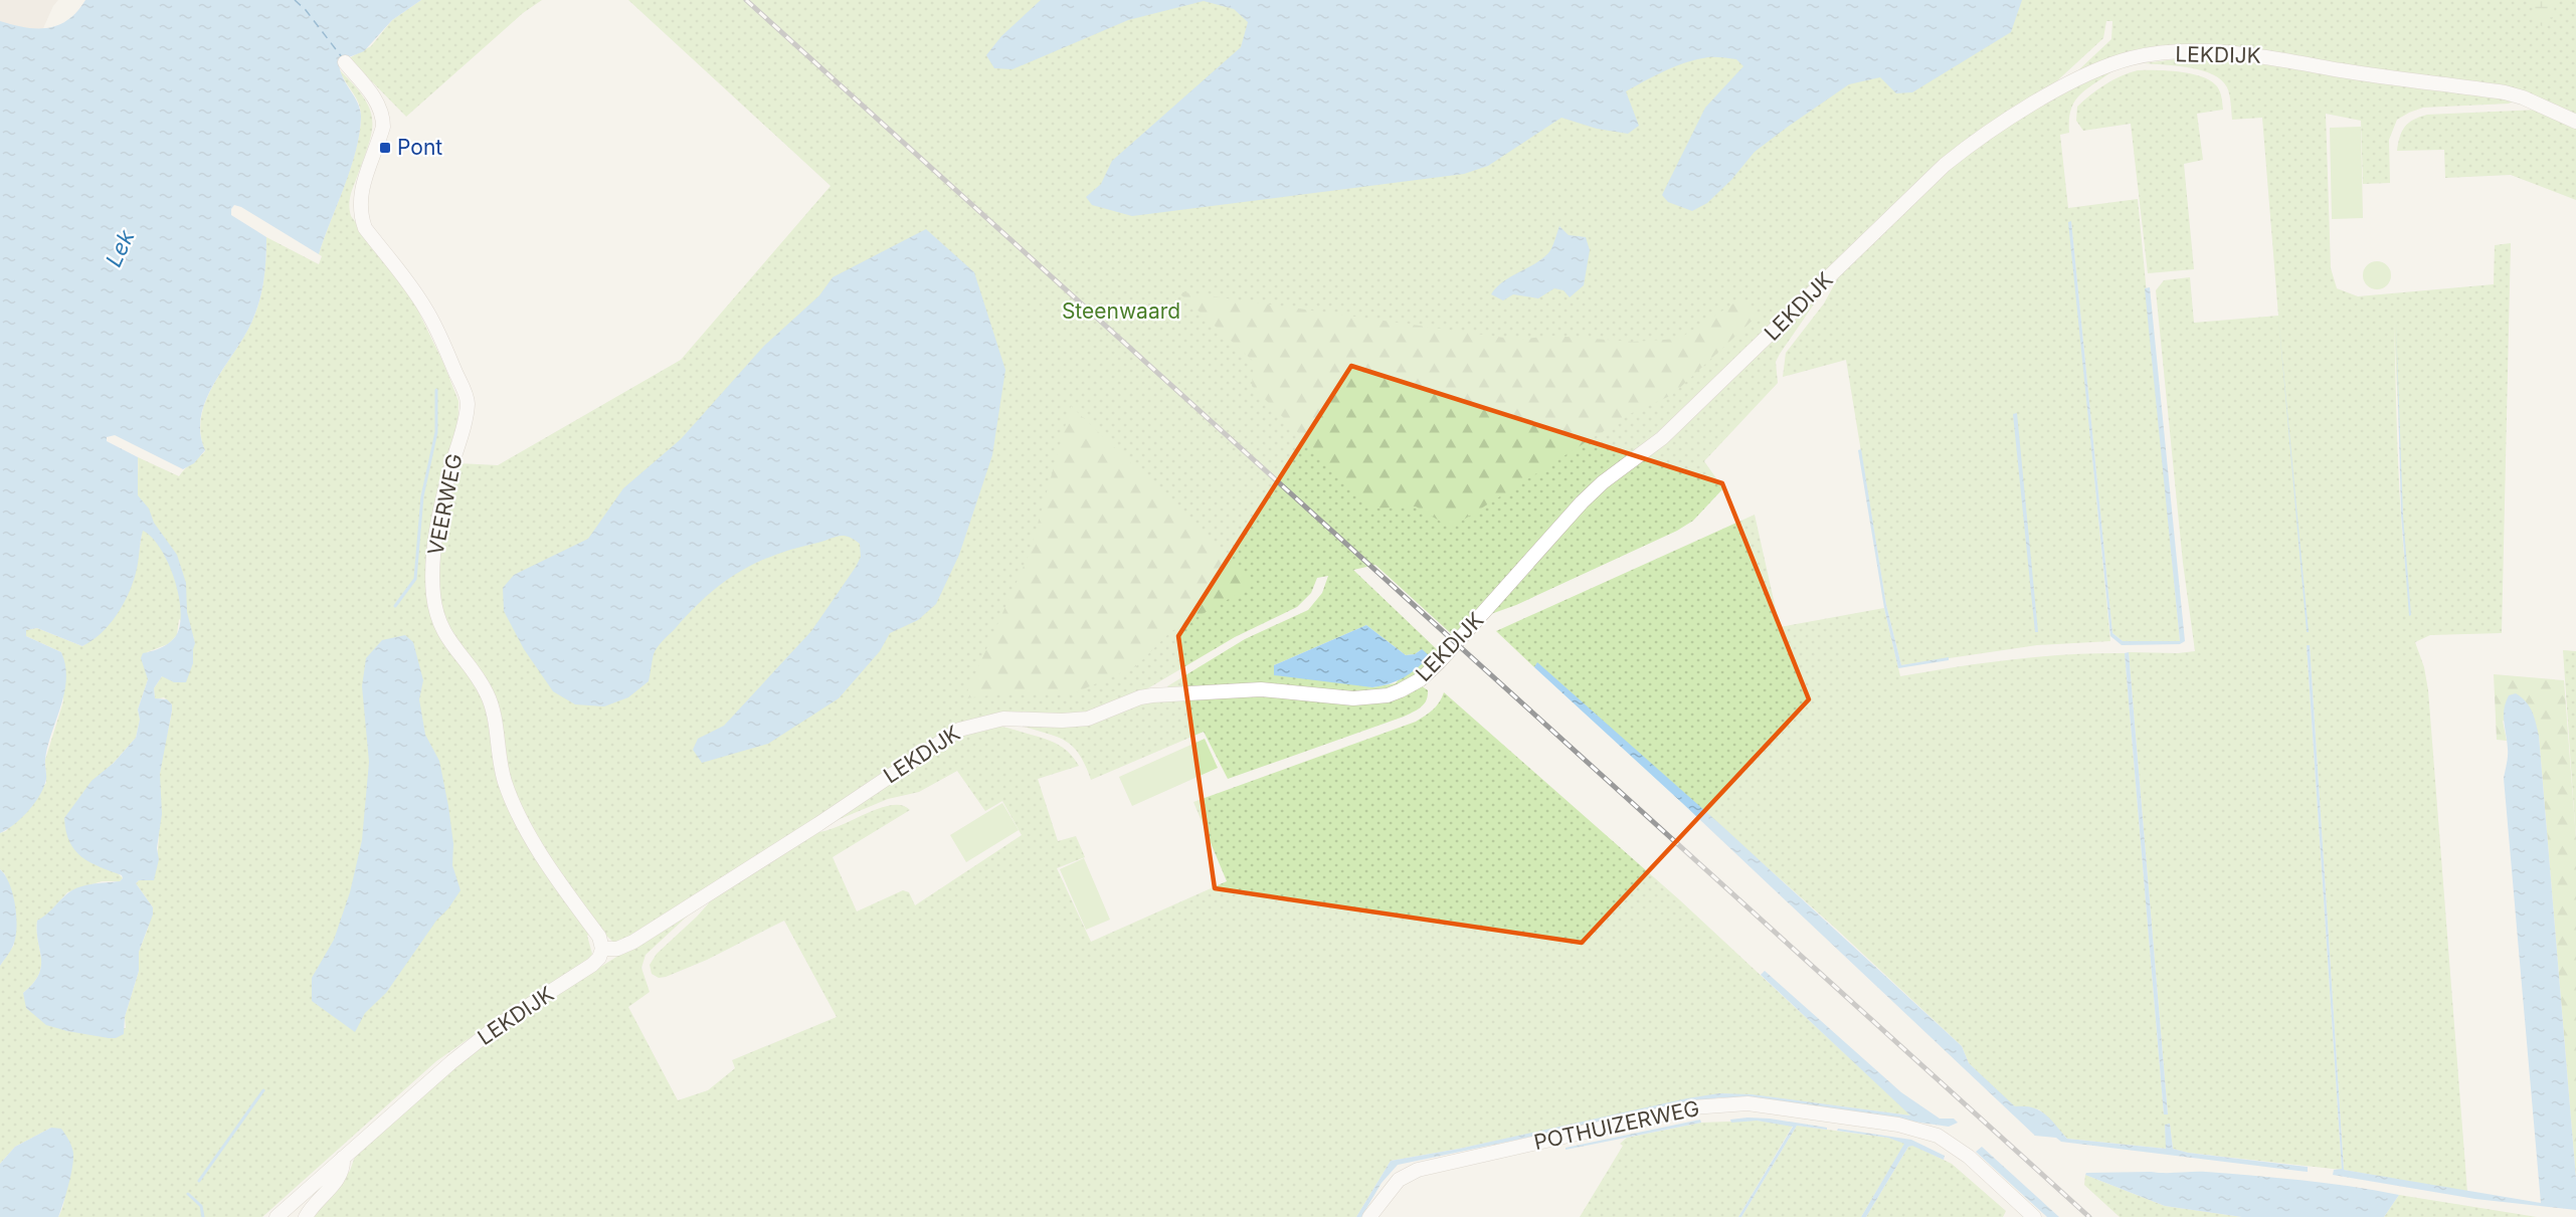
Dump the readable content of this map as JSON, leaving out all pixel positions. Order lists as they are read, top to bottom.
{
  "streets": {
    "street": ["LEKDIJK", "VEERWEG", "POTHUIZERWEG"]
  },
  "crossings": [
    ["LEKDIJK", "VEERWEG"]
  ],
  "water": ["Lek"],
  "parks": ["Steenwaard"],
  "places": {
    "transit": ["Pont"]
  }
}
